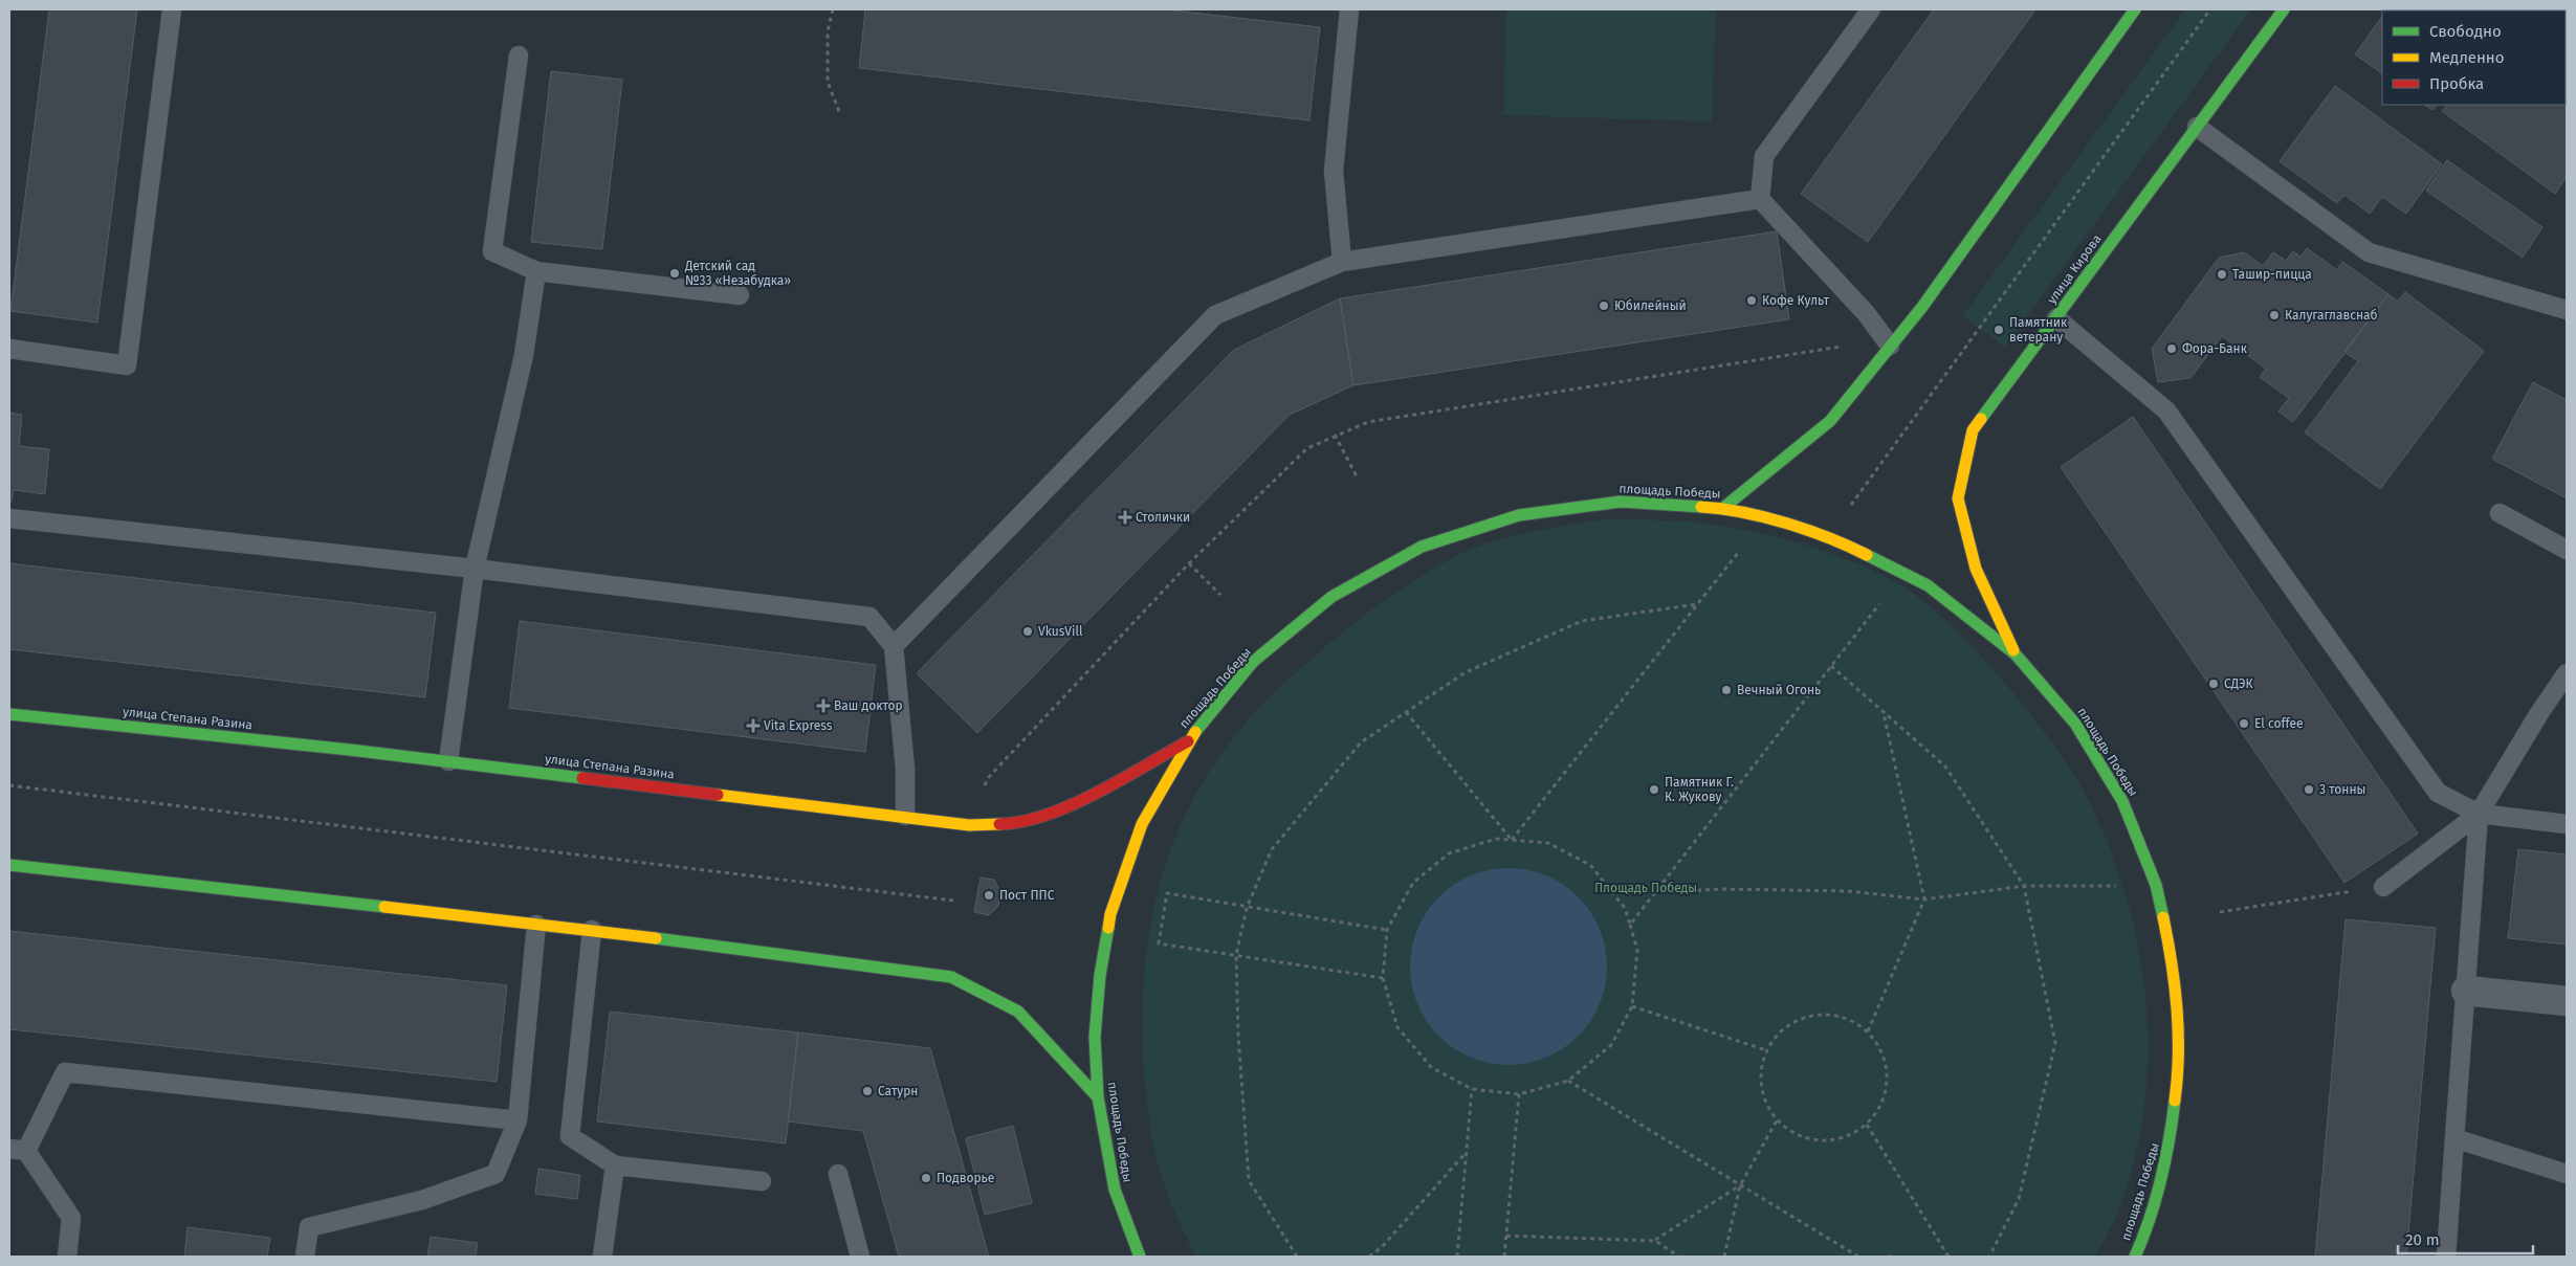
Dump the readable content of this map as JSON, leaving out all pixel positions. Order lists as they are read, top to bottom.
{
  "streets": {
    "main road": ["улица Кирова", "площадь Победы", "улица Степана Разина"]
  },
  "crossings": [
    ["улица Кирова", "площадь Победы"],
    ["площадь Победы", "улица Степана Разина"]
  ],
  "parks": ["Площадь Победы"],
  "places": {
    "other": [
      "Детский сад №33 «Незабудка»",
      "Ташир-пицца",
      "Кофе Культ",
      "Юбилейный",
      "Калугаглавснаб",
      "Памятник ветерану",
      "Фора-Банк",
      "VkusVill",
      "СДЭК",
      "Вечный Огонь",
      "El coffee",
      "Памятник Г. К. Жукову",
      "3 тонны",
      "Пост ППС",
      "Сатурн",
      "Подворье"
    ],
    "health": ["Столички", "Ваш доктор", "Vita Express"]
  },
  "legend": ["Свободно", "Медленно", "Пробка"],
  "scale_bar": "20 m"
}
